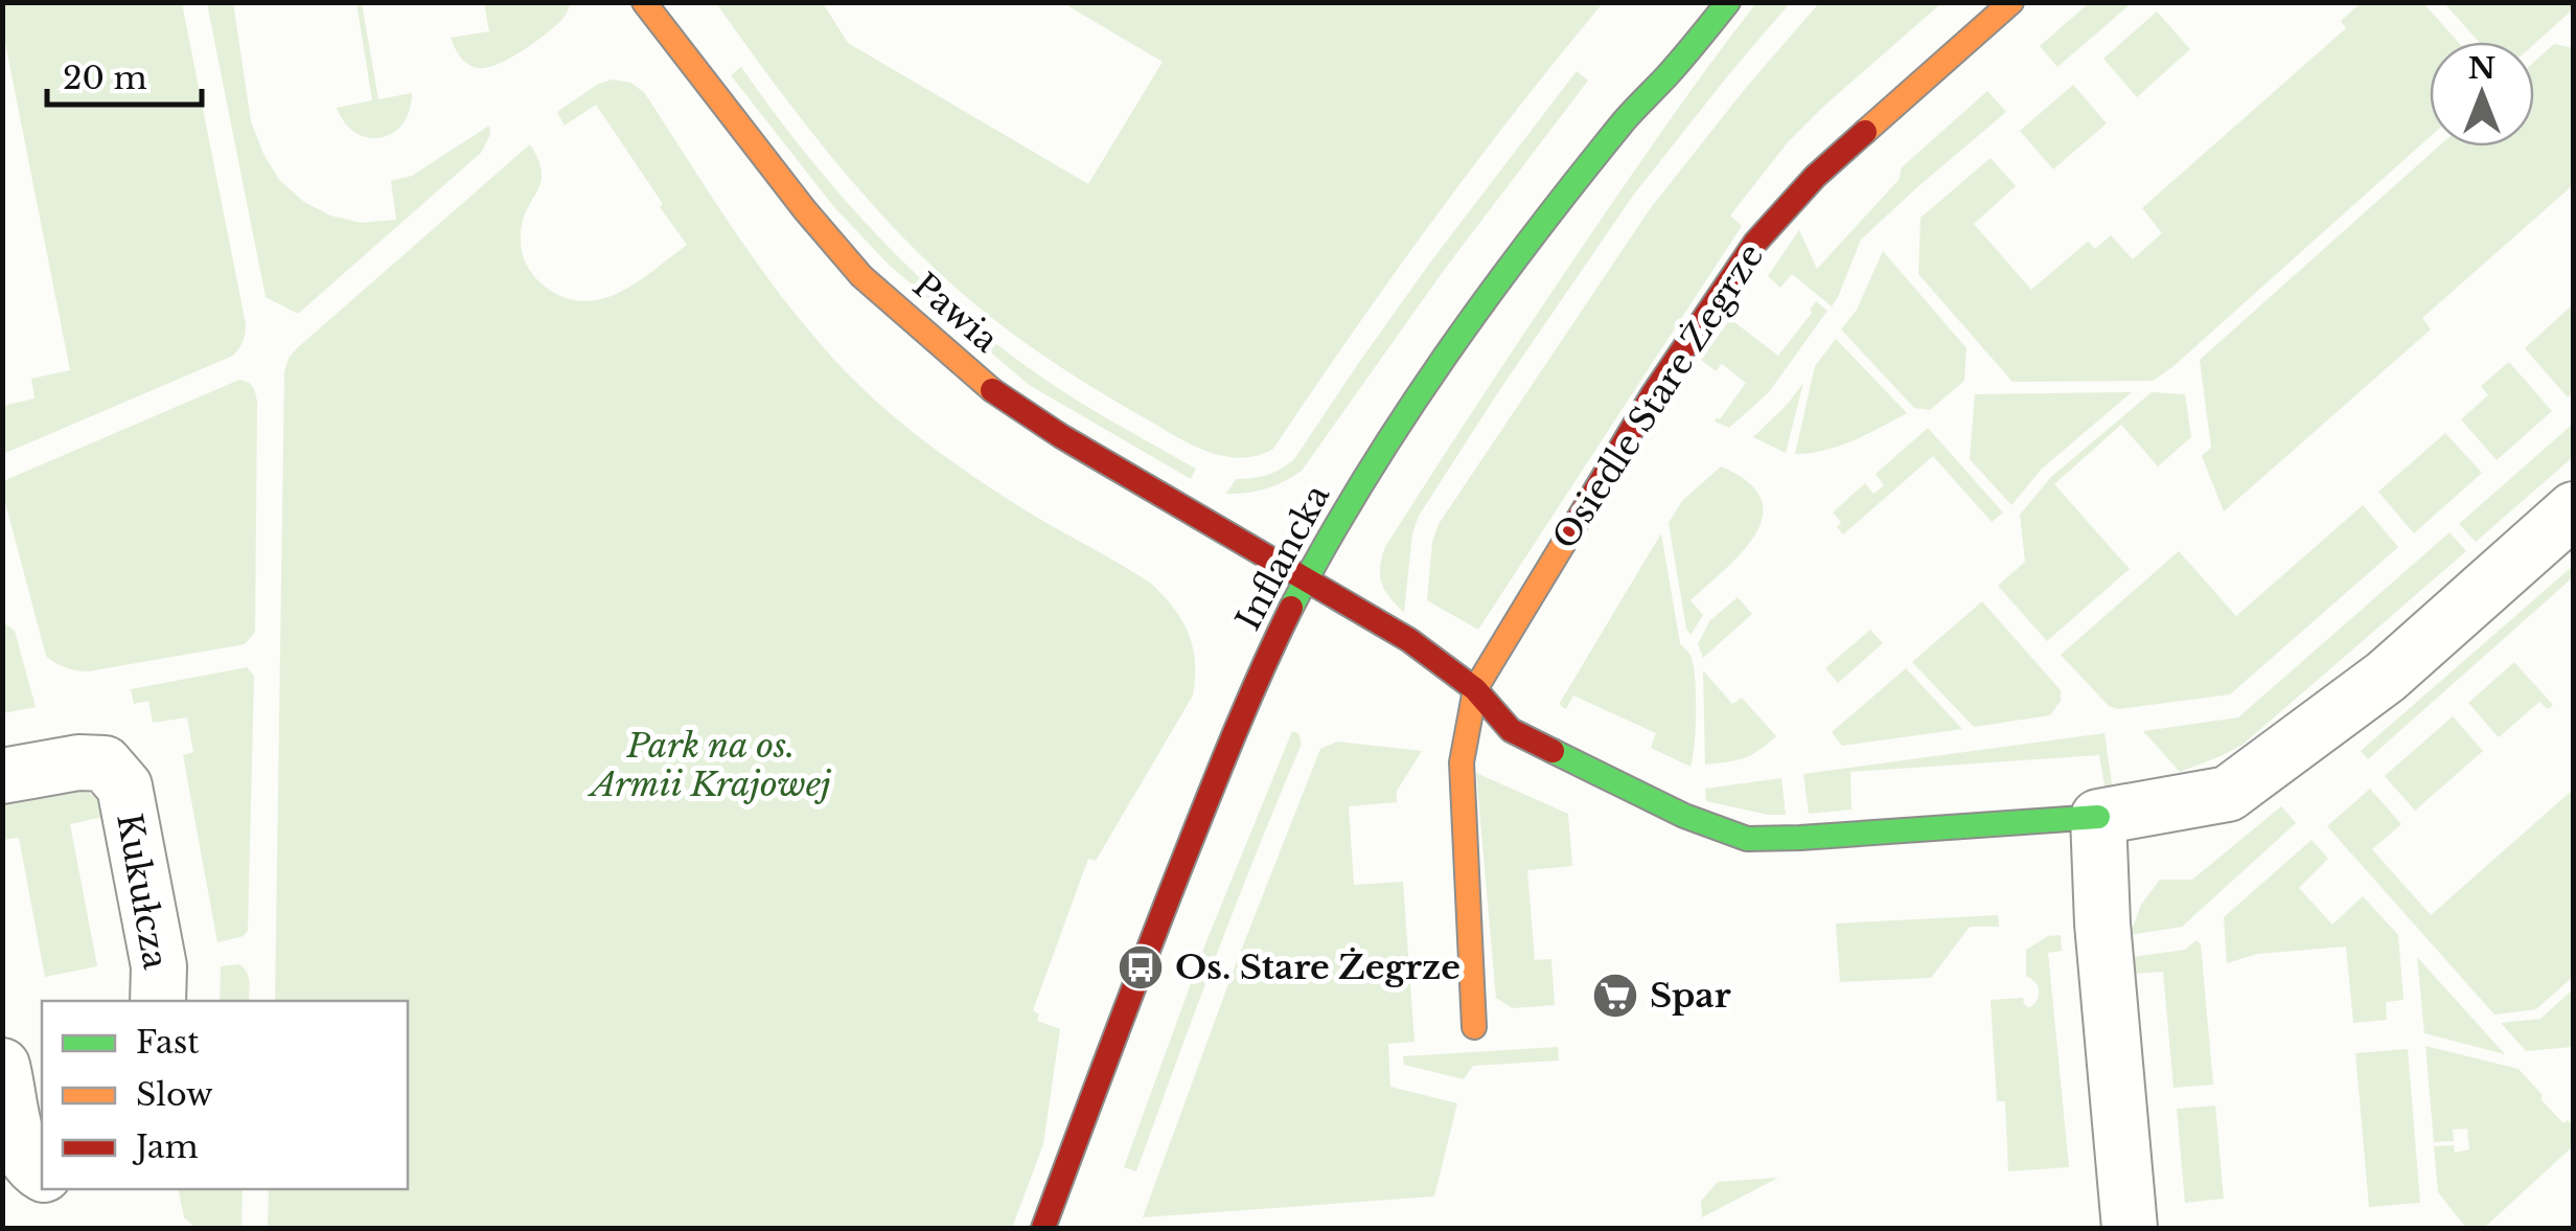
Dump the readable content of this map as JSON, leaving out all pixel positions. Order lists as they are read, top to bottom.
{
  "streets": {
    "street": [
      "Pawia",
      "Osiedle Stare Żegrze",
      "Inflancka",
      "Kukułcza"
    ]
  },
  "crossings": [
    ["Pawia", "Inflancka"]
  ],
  "parks": ["Park na os. Armii Krajowej"],
  "places": {
    "bus stop": ["Os. Stare Żegrze"],
    "supermarket": ["Spar"]
  },
  "legend": ["Fast", "Slow", "Jam"],
  "scale_bar": "20 m",
  "north": "top"
}
